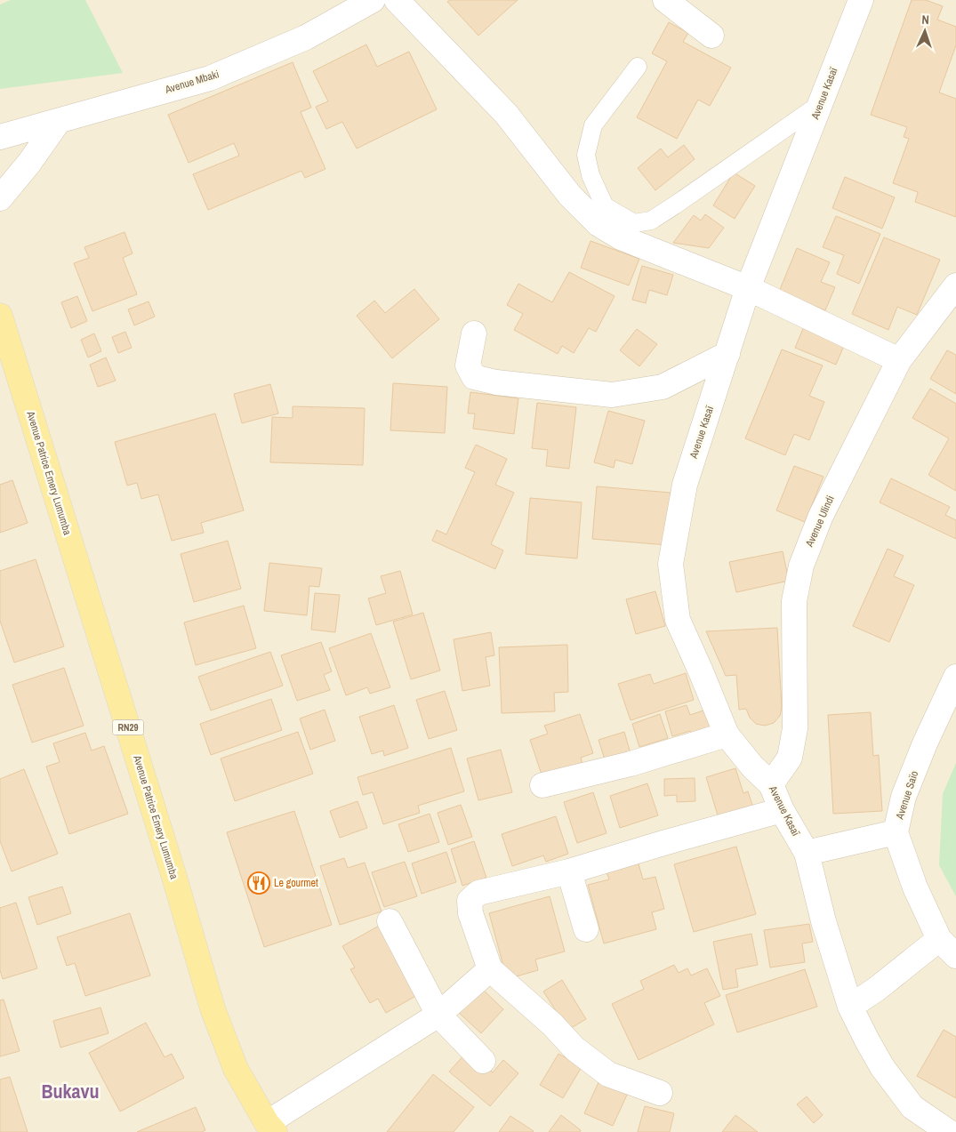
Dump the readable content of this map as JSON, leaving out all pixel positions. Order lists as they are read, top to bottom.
{
  "streets": {
    "main road": ["Avenue Patrice Emery Lumumba", "RN29"],
    "street": [
      "Avenue Mbaki",
      "Avenue Kasaï",
      "Avenue Ulindi",
      "Avenue Saïo"
    ]
  },
  "crossings": [
    ["Avenue Kasaï", "Avenue Ulindi"]
  ],
  "districts": ["Bukavu"],
  "places": {
    "restaurant": ["Le gourmet"]
  },
  "north": "top"
}
